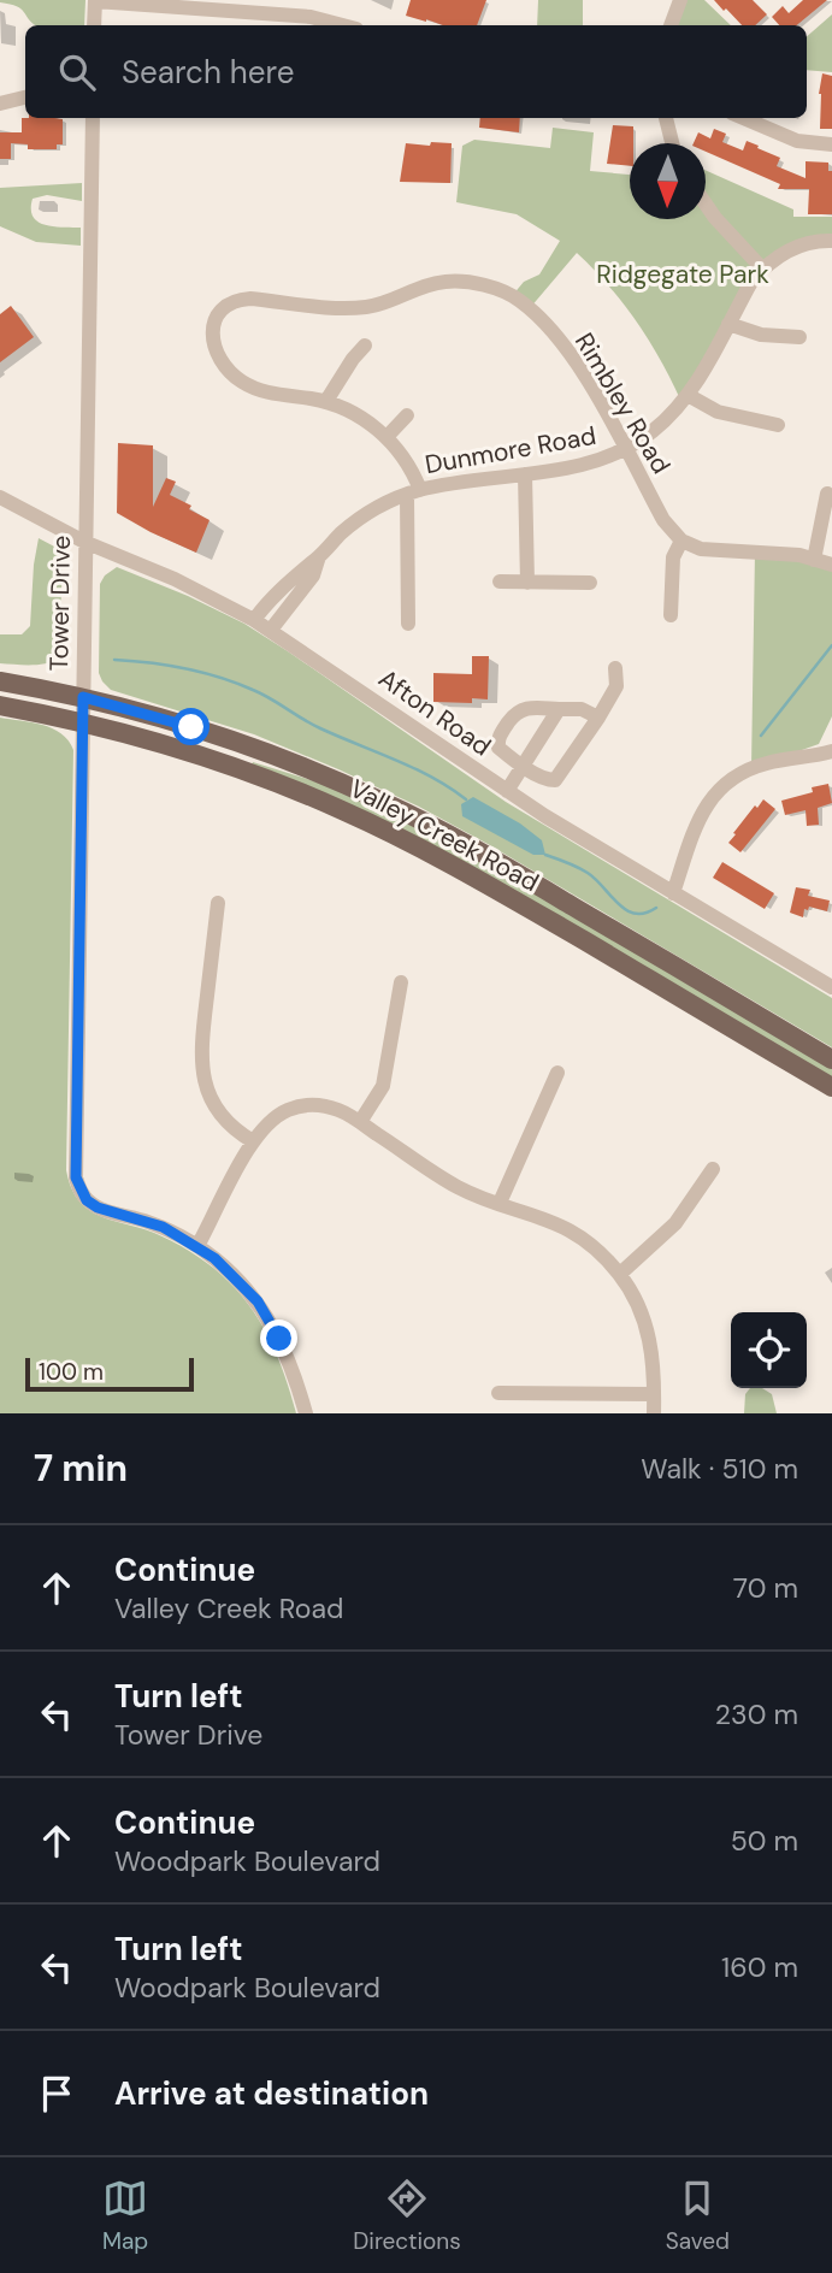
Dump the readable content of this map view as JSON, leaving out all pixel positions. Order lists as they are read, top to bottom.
{
  "streets": {
    "main road": ["Valley Creek Road"],
    "street": [
      "Rimbley Road",
      "Dunmore Road",
      "Tower Drive",
      "Afton Road"
    ]
  },
  "crossings": [
    ["Rimbley Road", "Dunmore Road"],
    ["Dunmore Road", "Afton Road"],
    ["Tower Drive", "Afton Road"],
    ["Tower Drive", "Valley Creek Road"]
  ],
  "parks": ["Ridgegate Park"],
  "scale_bar": "100 m",
  "north": "bottom",
  "page": {
    "search": "Search here",
    "scale": "100 m",
    "heading": ["7 min", "Walk · 510 m"],
    "list": [
      ["Continue", "Valley Creek Road", "70 m"],
      ["Turn left", "Tower Drive", "230 m"],
      ["Continue", "Woodpark Boulevard", "50 m"],
      ["Turn left", "Woodpark Boulevard", "160 m"],
      "Arrive at destination"
    ],
    "nav": ["Map", "Directions", "Saved"]
  }
}
